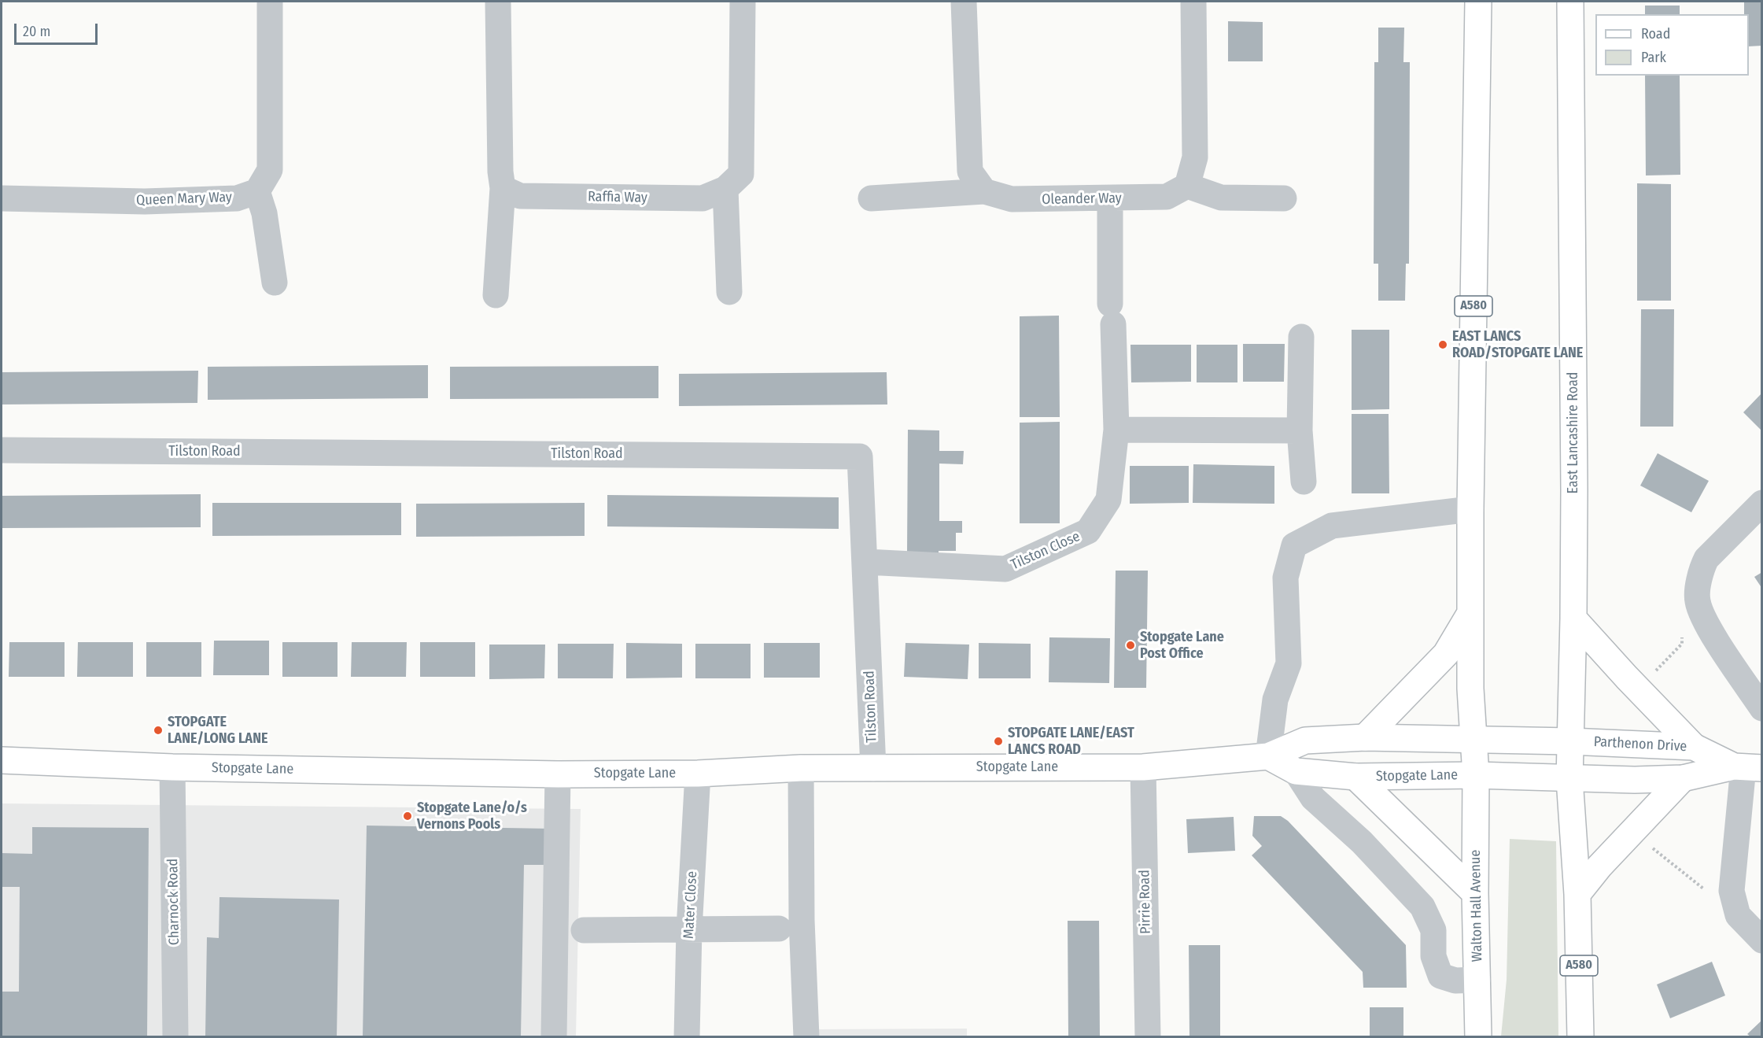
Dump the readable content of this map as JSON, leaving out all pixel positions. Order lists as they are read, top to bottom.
{
  "streets": {
    "main road": [
      "A580",
      "East Lancashire Road",
      "Parthenon Drive",
      "Stopgate Lane",
      "Walton Hall Avenue"
    ],
    "street": [
      "Raffia Way",
      "Queen Mary Way",
      "Oleander Way",
      "Tilston Road",
      "Tilston Close",
      "Charnock Road",
      "Pirrie Road",
      "Mater Close"
    ]
  },
  "crossings": [
    ["Oleander Way", "Tilston Close"],
    ["A580", "East Lancashire Road"],
    ["A580", "Stopgate Lane"],
    ["A580", "Walton Hall Avenue"],
    ["East Lancashire Road", "Parthenon Drive"],
    ["East Lancashire Road", "Stopgate Lane"],
    ["Tilston Road", "Tilston Close"],
    ["Tilston Road", "Stopgate Lane"],
    ["Parthenon Drive", "Stopgate Lane"],
    ["Stopgate Lane", "Charnock Road"],
    ["Stopgate Lane", "Pirrie Road"],
    ["Stopgate Lane", "Mater Close"],
    ["Stopgate Lane", "Walton Hall Avenue"]
  ],
  "places": [
    "EAST LANCS ROAD/STOPGATE LANE",
    "Stopgate Lane Post Office",
    "STOPGATE LANE/LONG LANE",
    "STOPGATE LANE/EAST LANCS ROAD",
    "Stopgate Lane/o/s Vernons Pools"
  ],
  "legend": ["Road", "Park"],
  "scale_bar": "20 m"
}
